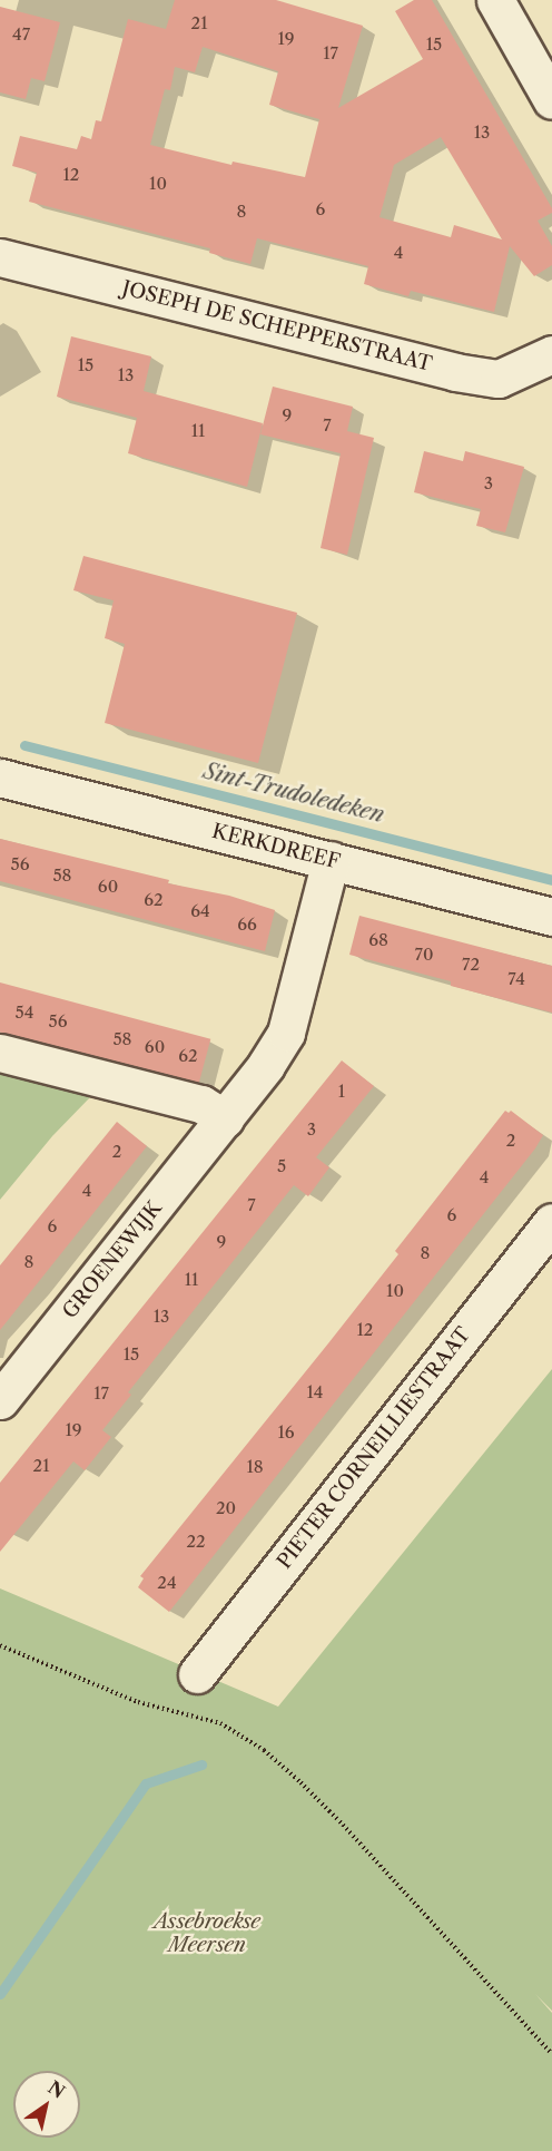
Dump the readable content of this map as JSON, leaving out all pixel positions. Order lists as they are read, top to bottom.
{
  "streets": {
    "street": [
      "JOSEPH DE SCHEPPERSTRAAT",
      "KERKDREEF",
      "GROENEWIJK",
      "PIETER CORNEILLIESTRAAT"
    ]
  },
  "crossings": [
    ["KERKDREEF", "GROENEWIJK"]
  ],
  "water": ["Sint-Trudoledeken"],
  "parks": ["Assebroekse Meersen"],
  "house_numbers": [
    "21",
    "47",
    "19",
    "15",
    "17",
    "13",
    "12",
    "10",
    "6",
    "8",
    "4",
    "15",
    "13",
    "9",
    "7",
    "11",
    "3",
    "56",
    "58",
    "60",
    "62",
    "64",
    "66",
    "68",
    "70",
    "72",
    "74",
    "54",
    "56",
    "58",
    "60",
    "62",
    "1",
    "3",
    "2",
    "2",
    "5",
    "4",
    "4",
    "7",
    "6",
    "6",
    "9",
    "8",
    "8",
    "11",
    "10",
    "13",
    "12",
    "15",
    "14",
    "17",
    "19",
    "16",
    "21",
    "18",
    "20",
    "22",
    "24"
  ],
  "north": "top right"
}
